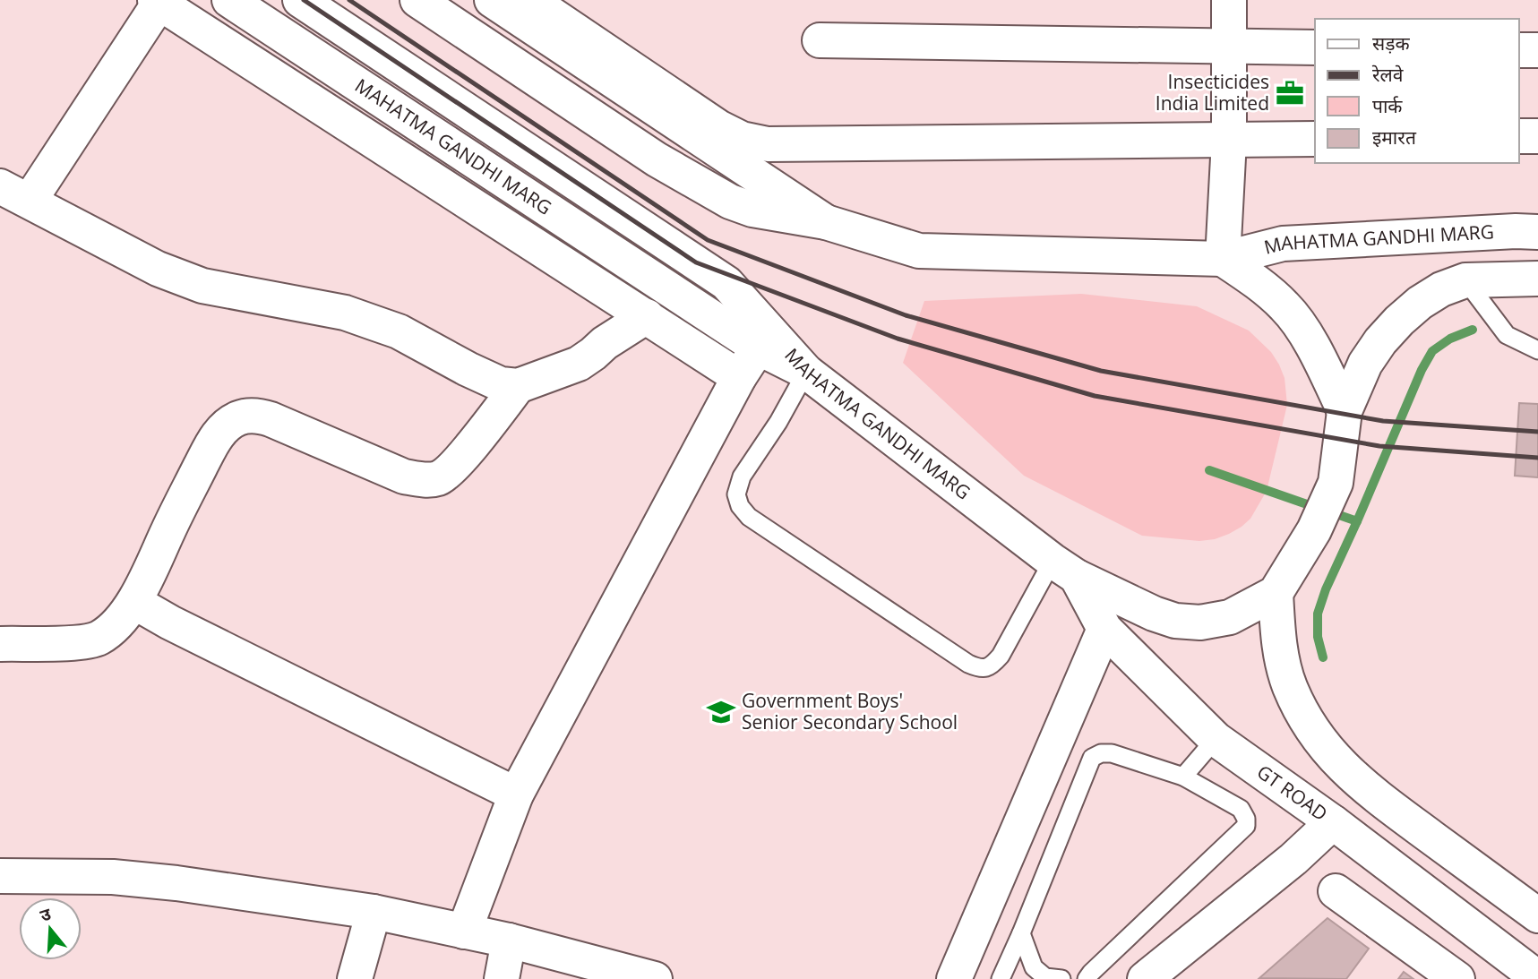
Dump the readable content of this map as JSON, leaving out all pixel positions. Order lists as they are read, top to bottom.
{
  "streets": {
    "street": ["MAHATMA GANDHI MARG", "GT ROAD"]
  },
  "crossings": [
    ["MAHATMA GANDHI MARG", "GT ROAD"]
  ],
  "places": {
    "office": ["Insecticides India Limited"],
    "school or university": ["Government Boys' Senior Secondary School"]
  },
  "legend": [
    "सड़क",
    "रेलवे",
    "पार्क",
    "इमारत"
  ],
  "north": "top"
}
